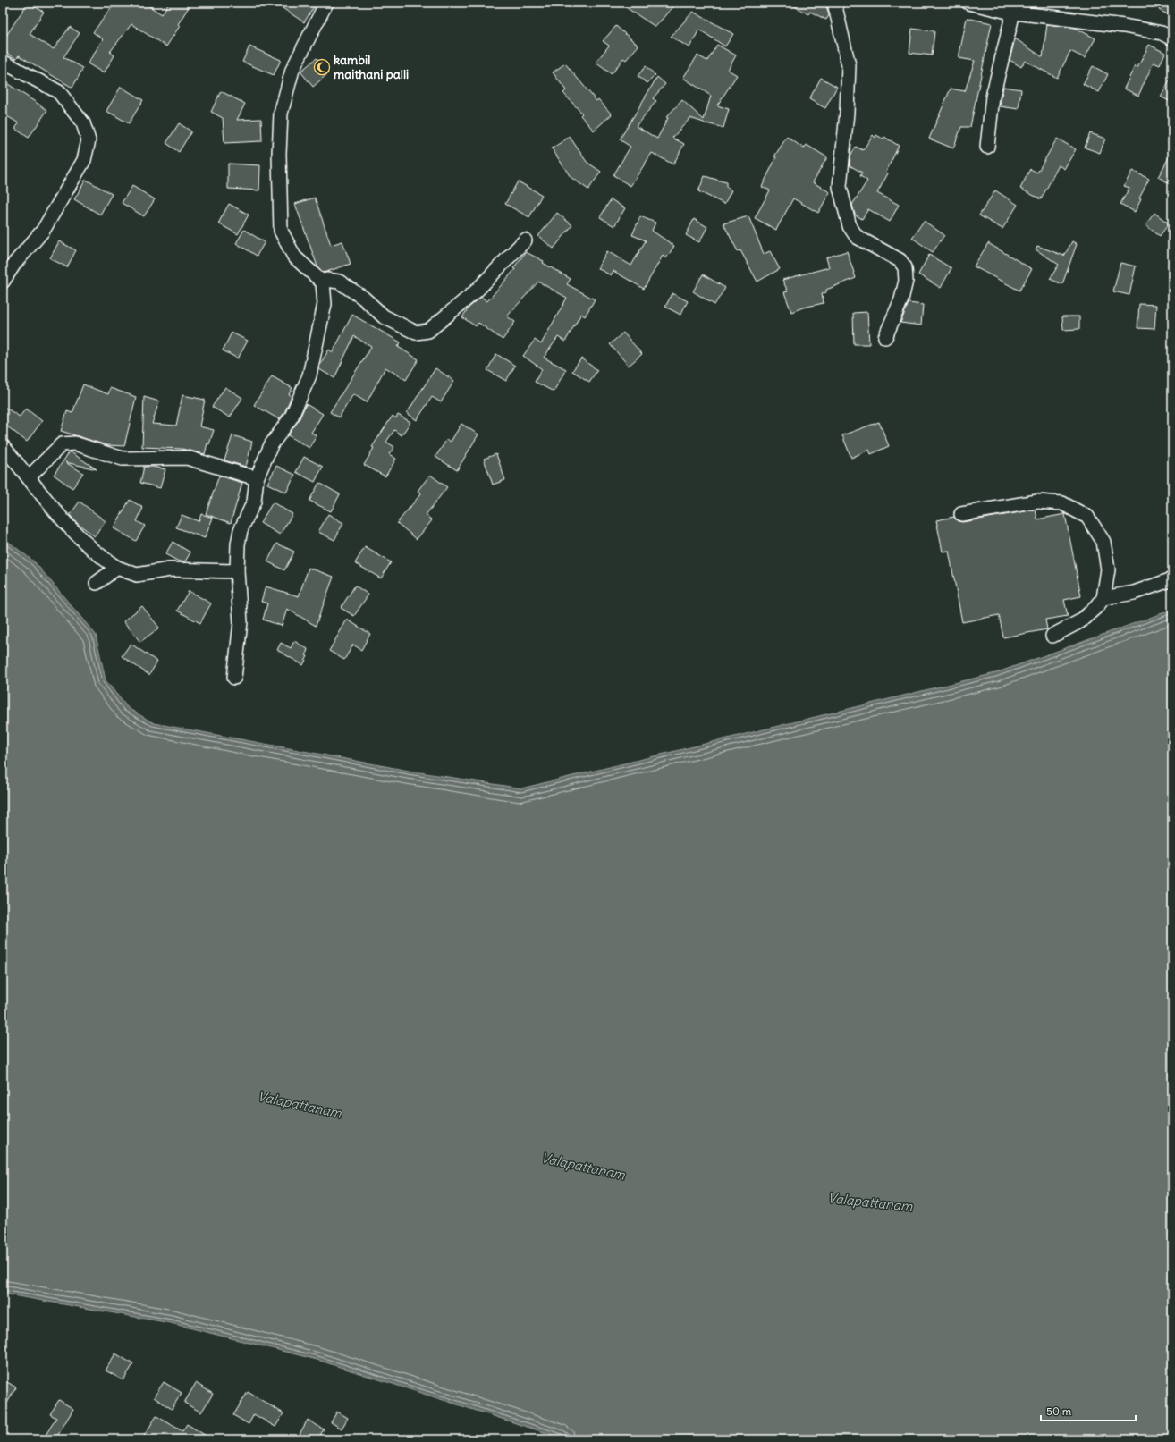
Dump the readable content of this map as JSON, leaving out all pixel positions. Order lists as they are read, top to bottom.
{
  "water": ["Valapattanam"],
  "places": {
    "mosque": ["kambil maithani palli"]
  },
  "scale_bar": "50 m"
}
